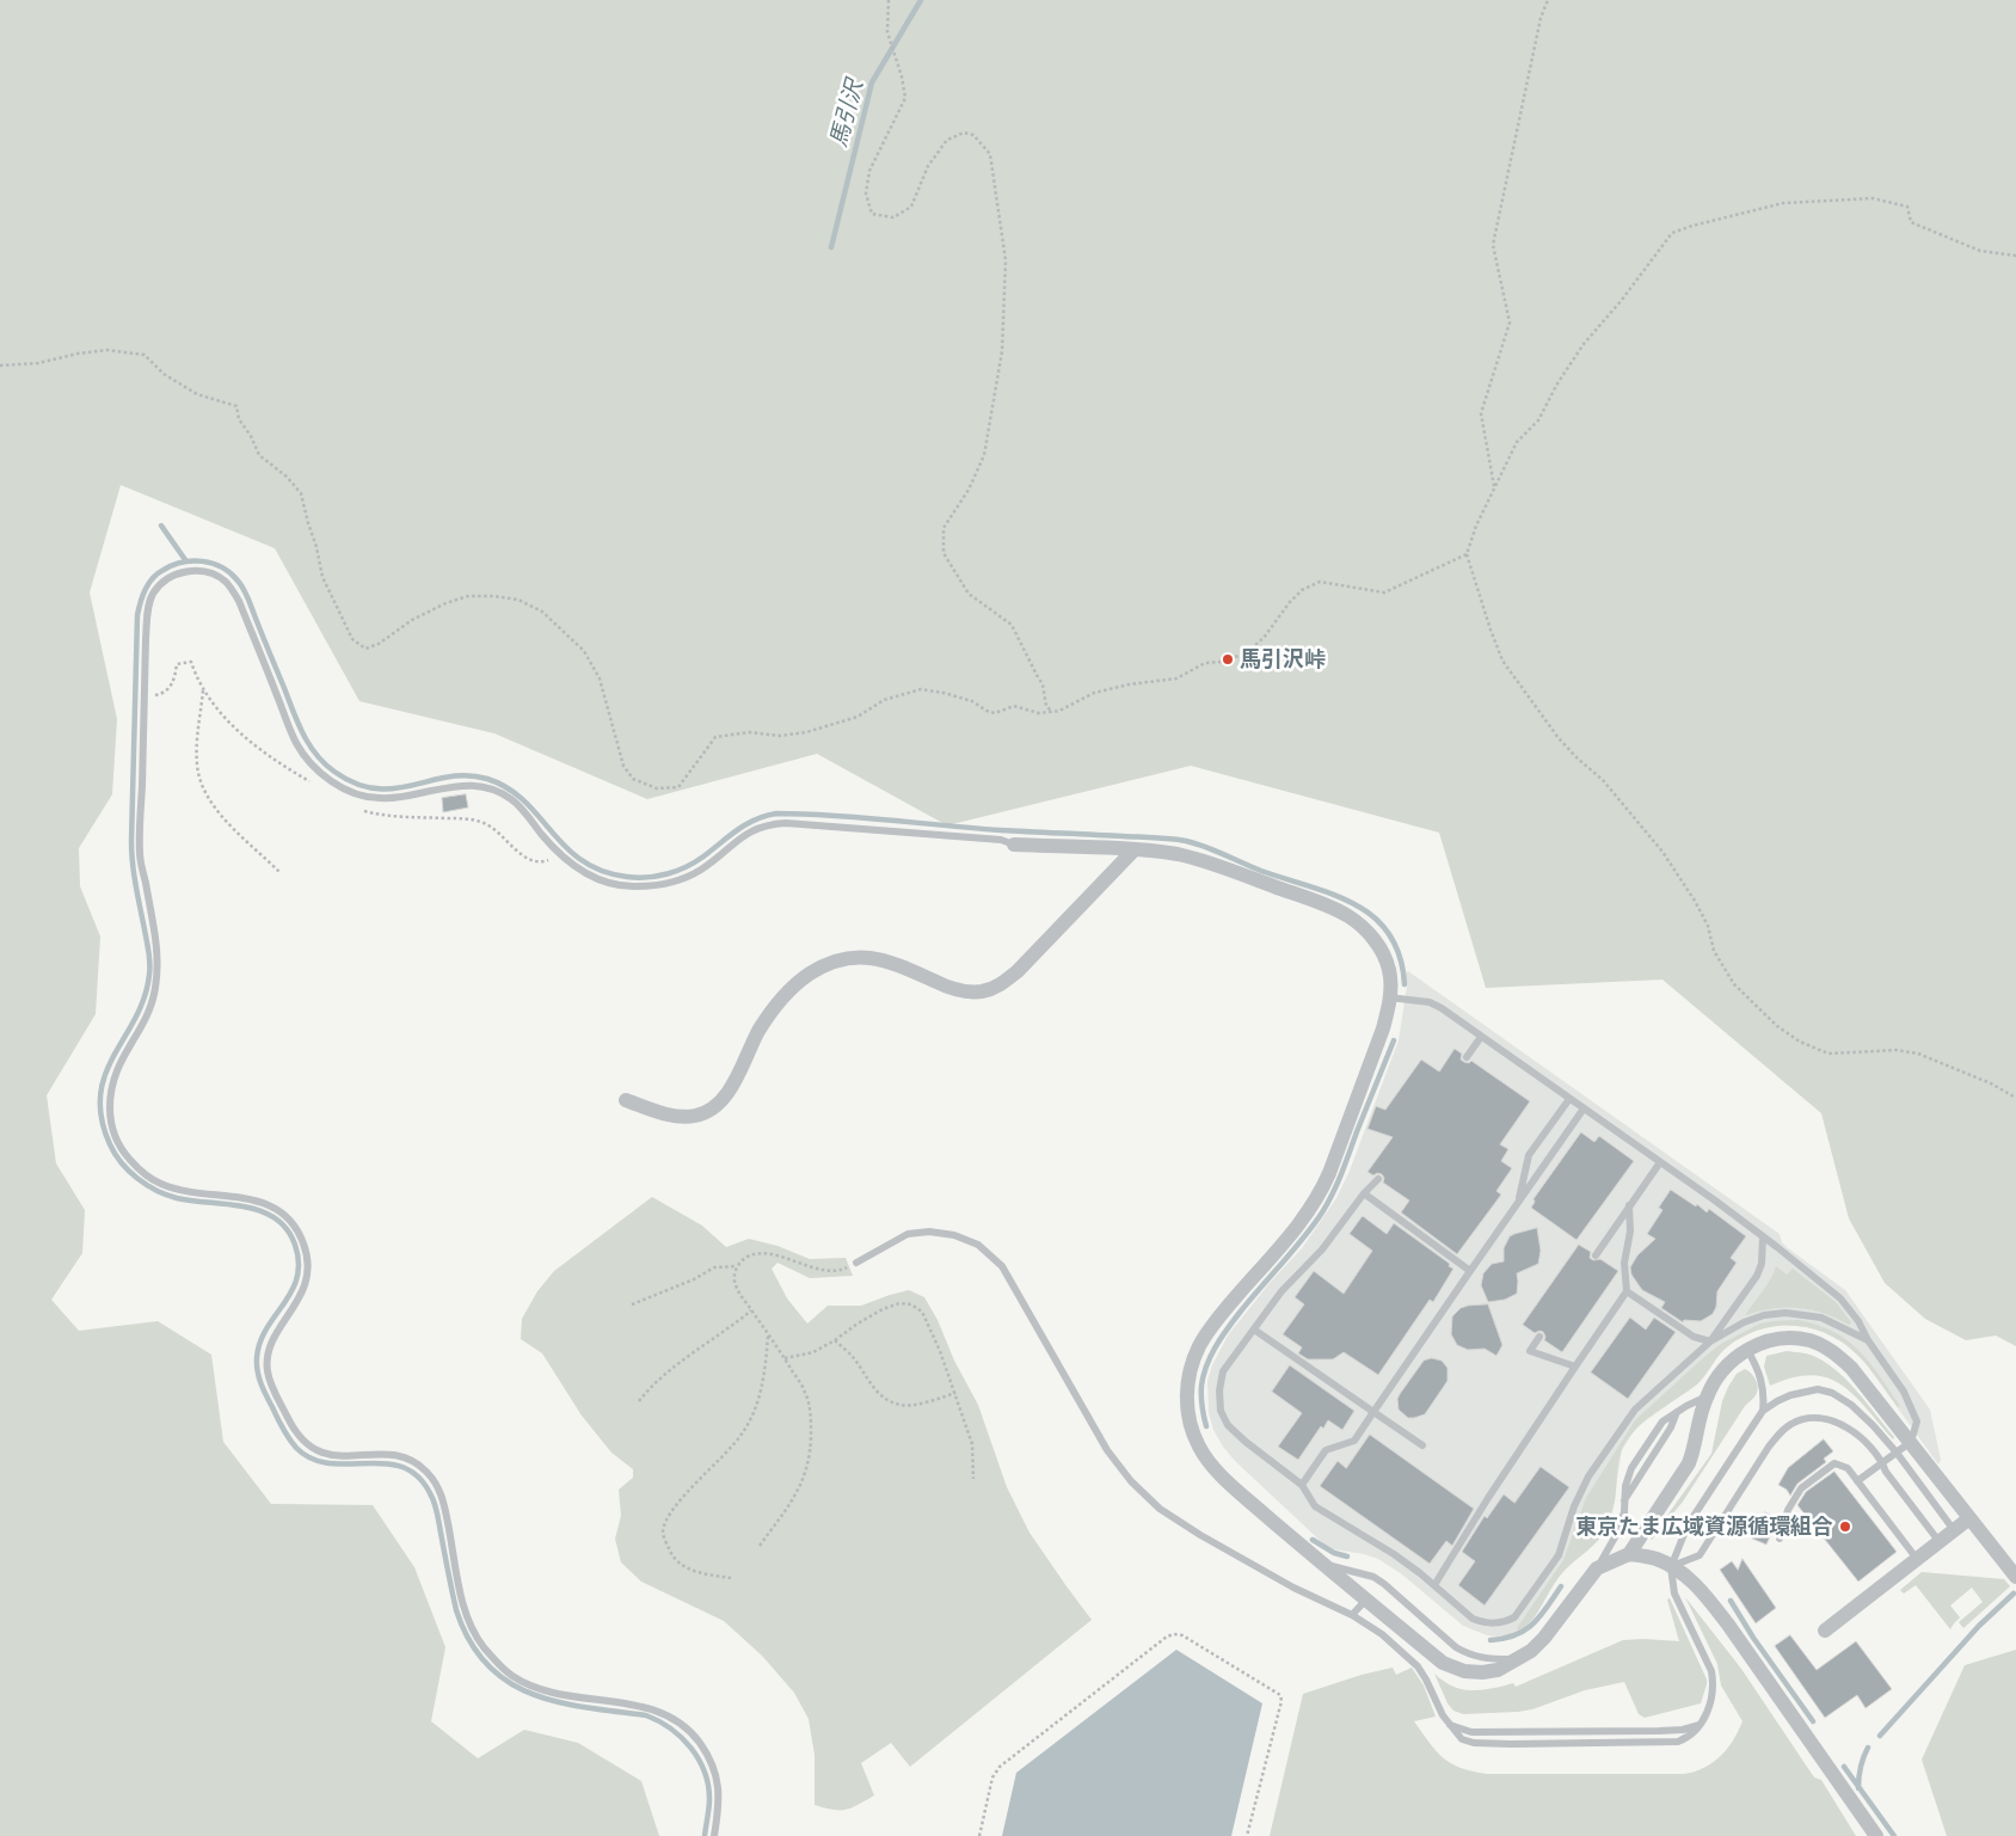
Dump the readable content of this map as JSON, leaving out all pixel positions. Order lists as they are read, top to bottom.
{
  "water": ["馬引沢"],
  "places": ["馬引沢峠", "東京たま広域資源循環組合"]
}
